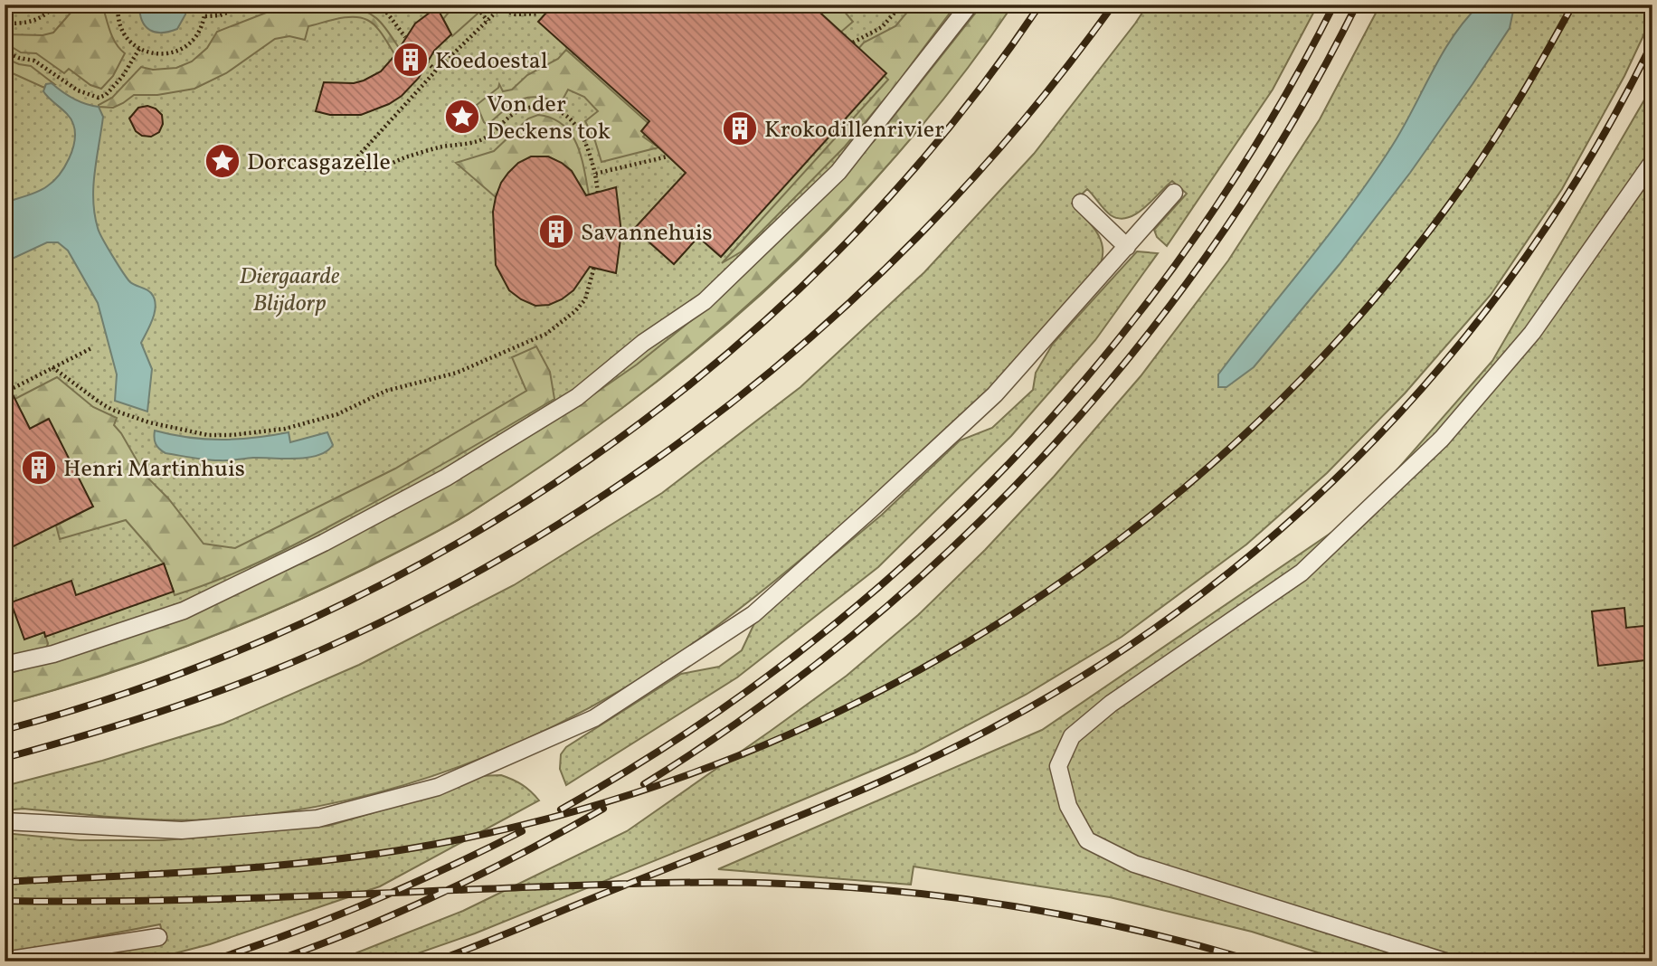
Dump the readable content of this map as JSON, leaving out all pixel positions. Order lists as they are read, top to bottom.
{
  "parks": ["Diergaarde Blijdorp"],
  "places": {
    "building": [
      "Koedoestal",
      "Krokodillenrivier",
      "Savannehuis",
      "Henri Martinhuis"
    ],
    "place": ["Von der Deckens tok", "Dorcasgazelle"]
  }
}
